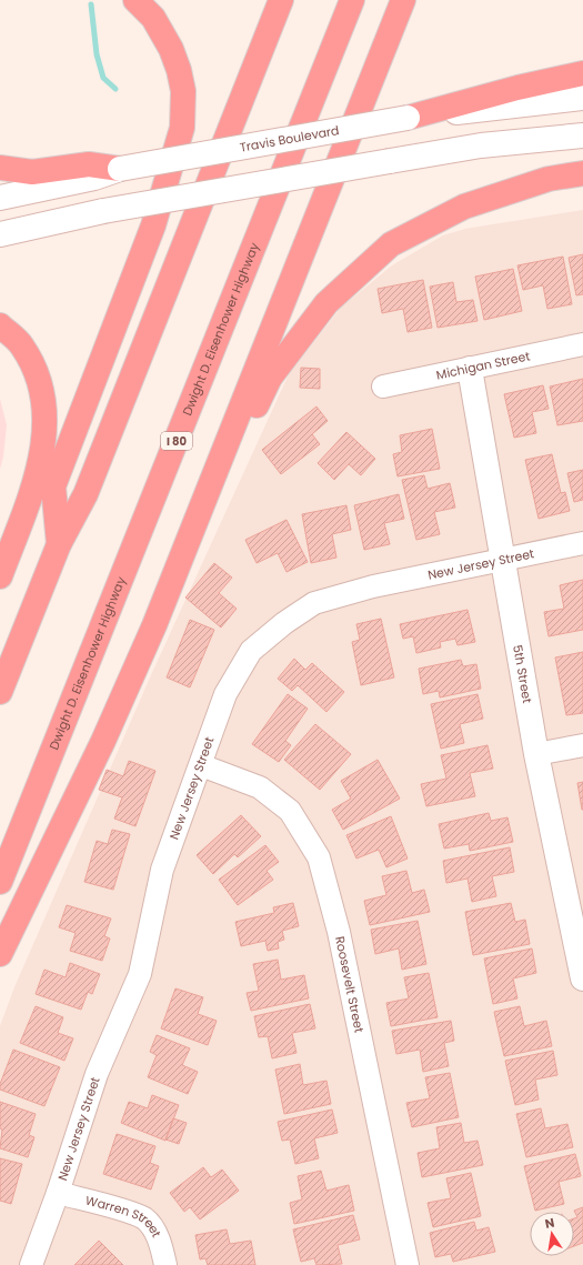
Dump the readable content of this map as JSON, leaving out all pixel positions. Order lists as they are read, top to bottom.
{
  "streets": {
    "highway": ["Dwight D. Eisenhower Highway", "I 80"],
    "main road": ["Travis Boulevard", "5th Street"],
    "street": [
      "Michigan Street",
      "New Jersey Street",
      "Roosevelt Street",
      "Warren Street"
    ]
  },
  "crossings": [
    ["Michigan Street", "5th Street"],
    ["New Jersey Street", "5th Street"],
    ["New Jersey Street", "Roosevelt Street"],
    ["New Jersey Street", "Warren Street"]
  ],
  "north": "top"
}
